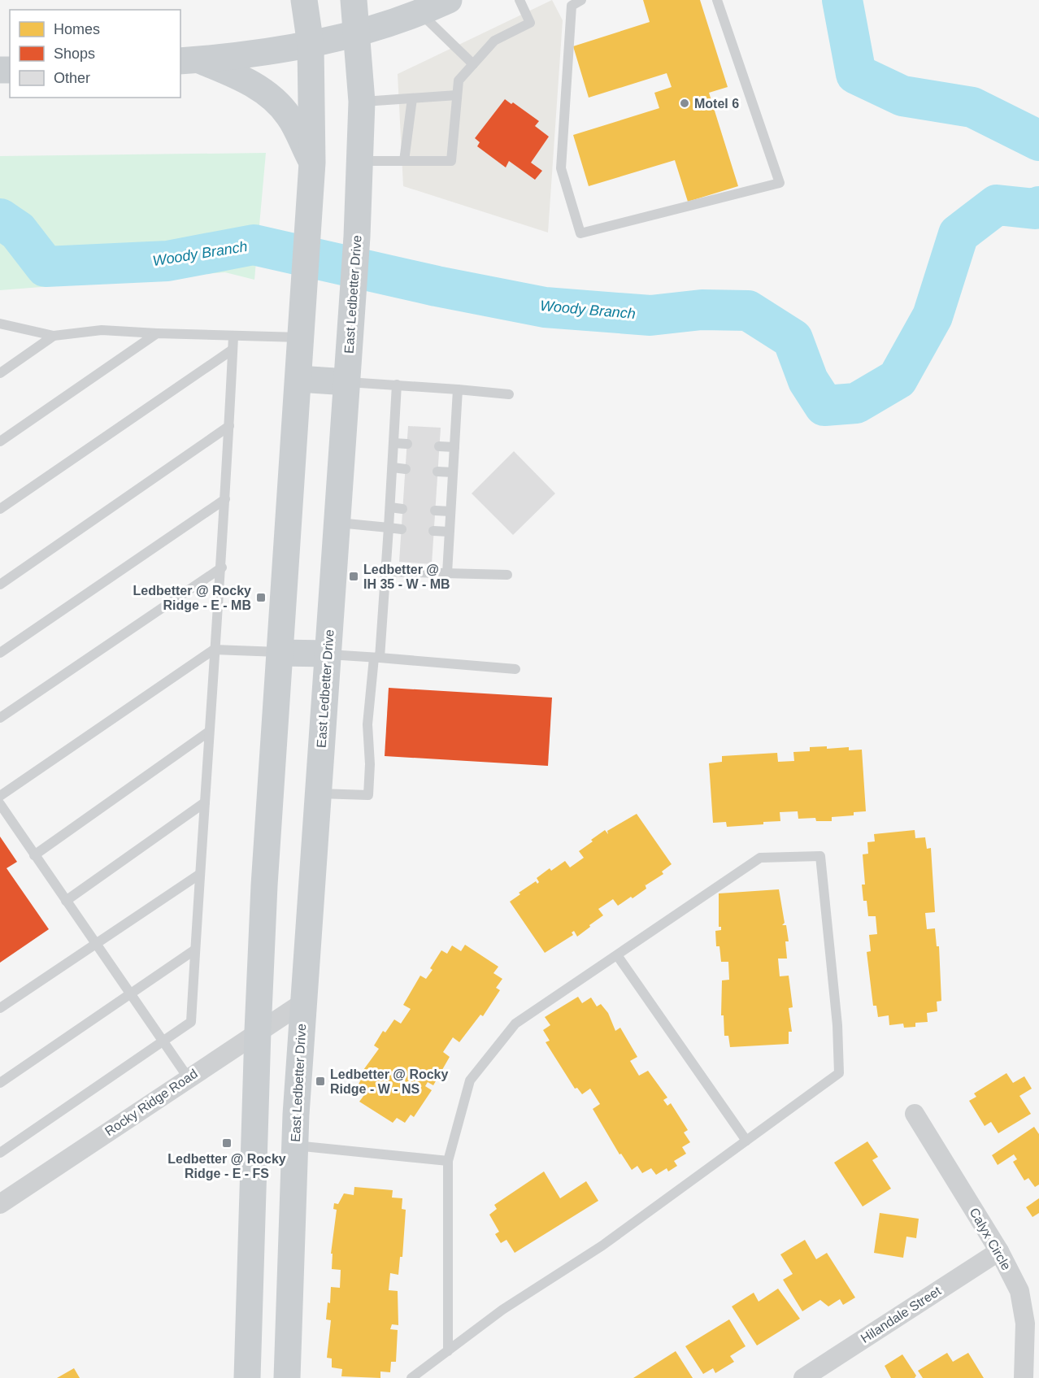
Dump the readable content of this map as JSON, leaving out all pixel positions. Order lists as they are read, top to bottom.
{
  "streets": {
    "main road": ["East Ledbetter Drive"],
    "street": ["Rocky Ridge Road", "Calyx Circle", "Hilandale Street"]
  },
  "crossings": [
    ["East Ledbetter Drive", "Rocky Ridge Road"],
    ["Calyx Circle", "Hilandale Street"]
  ],
  "water": ["Woody Branch"],
  "places": {
    "other": ["Motel 6"],
    "transit": [
      "Ledbetter @ IH 35 - W - MB",
      "Ledbetter @ Rocky Ridge - E - MB",
      "Ledbetter @ Rocky Ridge - W - NS",
      "Ledbetter @ Rocky Ridge - E - FS"
    ]
  },
  "legend": ["Homes", "Shops", "Other"]
}
